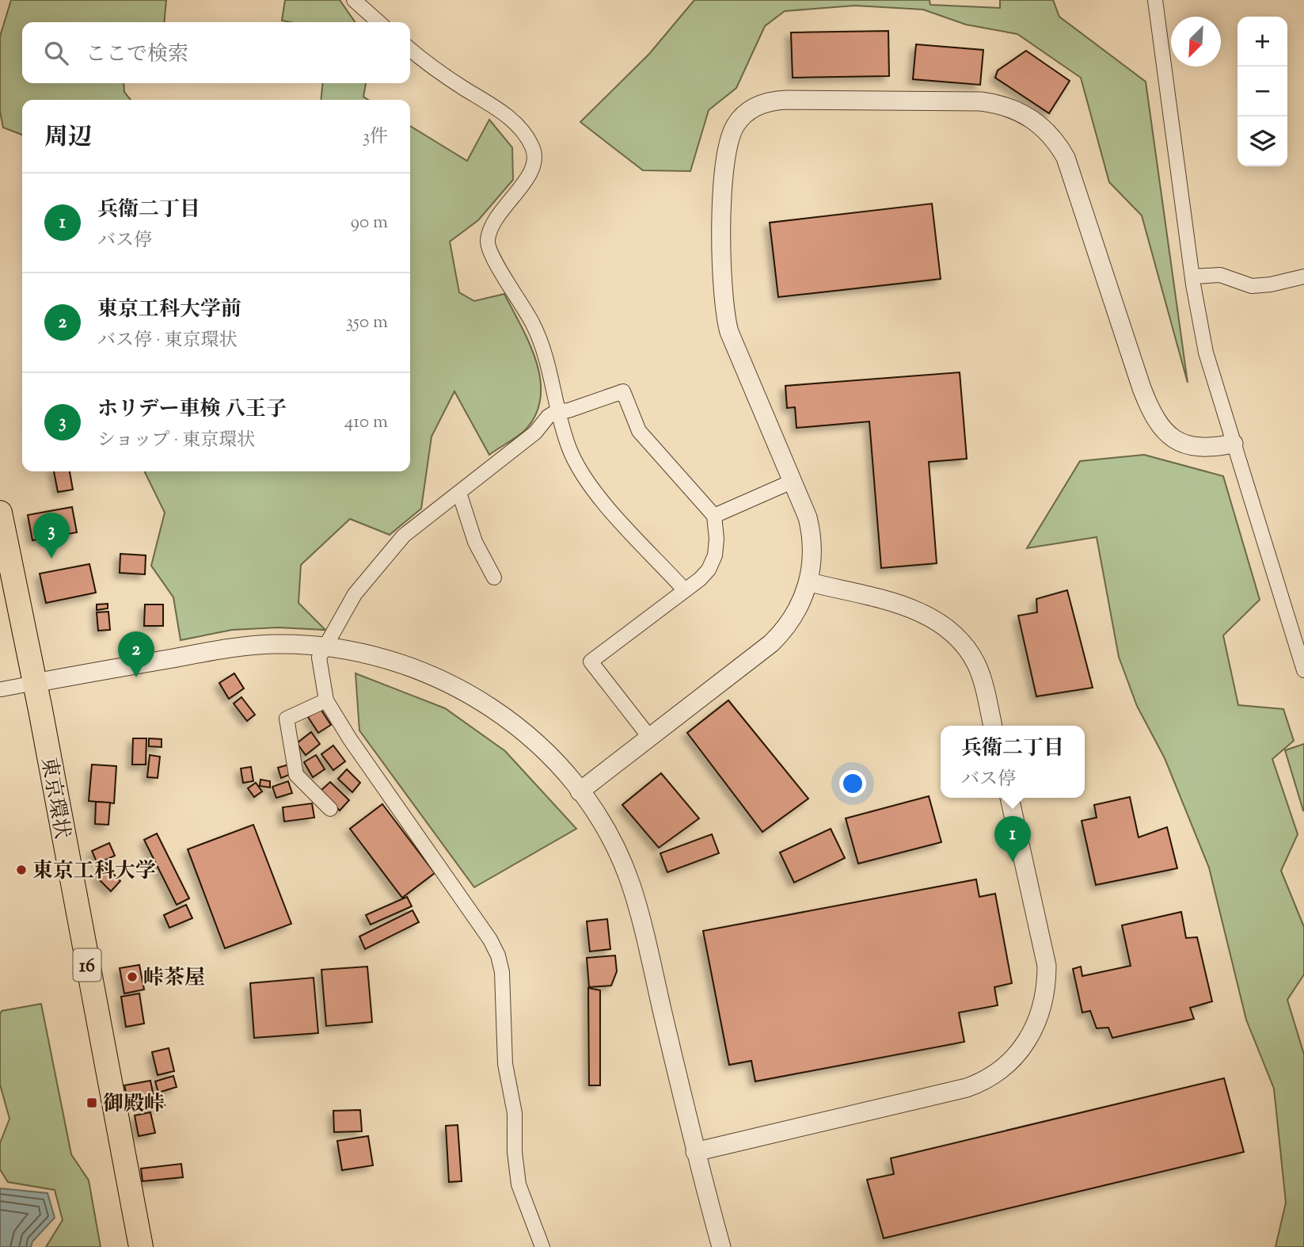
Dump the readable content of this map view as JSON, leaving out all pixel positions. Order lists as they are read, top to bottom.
{
  "streets": {
    "highway": ["東京環状", "16"]
  },
  "places": {
    "other": ["東京工科大学", "峠茶屋"],
    "transit": ["御殿峠"]
  },
  "north": "bottom left",
  "page": {
    "map_buttons": ["+", "−"],
    "search": "ここで検索",
    "heading": ["周辺", "3件"],
    "list": [
      {
        "mark": "1",
        "name": "兵衛二丁目",
        "note": "バス停",
        "value": "90 m"
      },
      {
        "mark": "2",
        "name": "東京工科大学前",
        "note": "バス停 · 東京環状",
        "value": "350 m"
      },
      {
        "mark": "3",
        "name": "ホリデー車検 八王子",
        "note": "ショップ · 東京環状",
        "value": "410 m"
      }
    ],
    "pins": ["3", "2", "1"],
    "popup": ["兵衛二丁目", "バス停"]
  }
}
